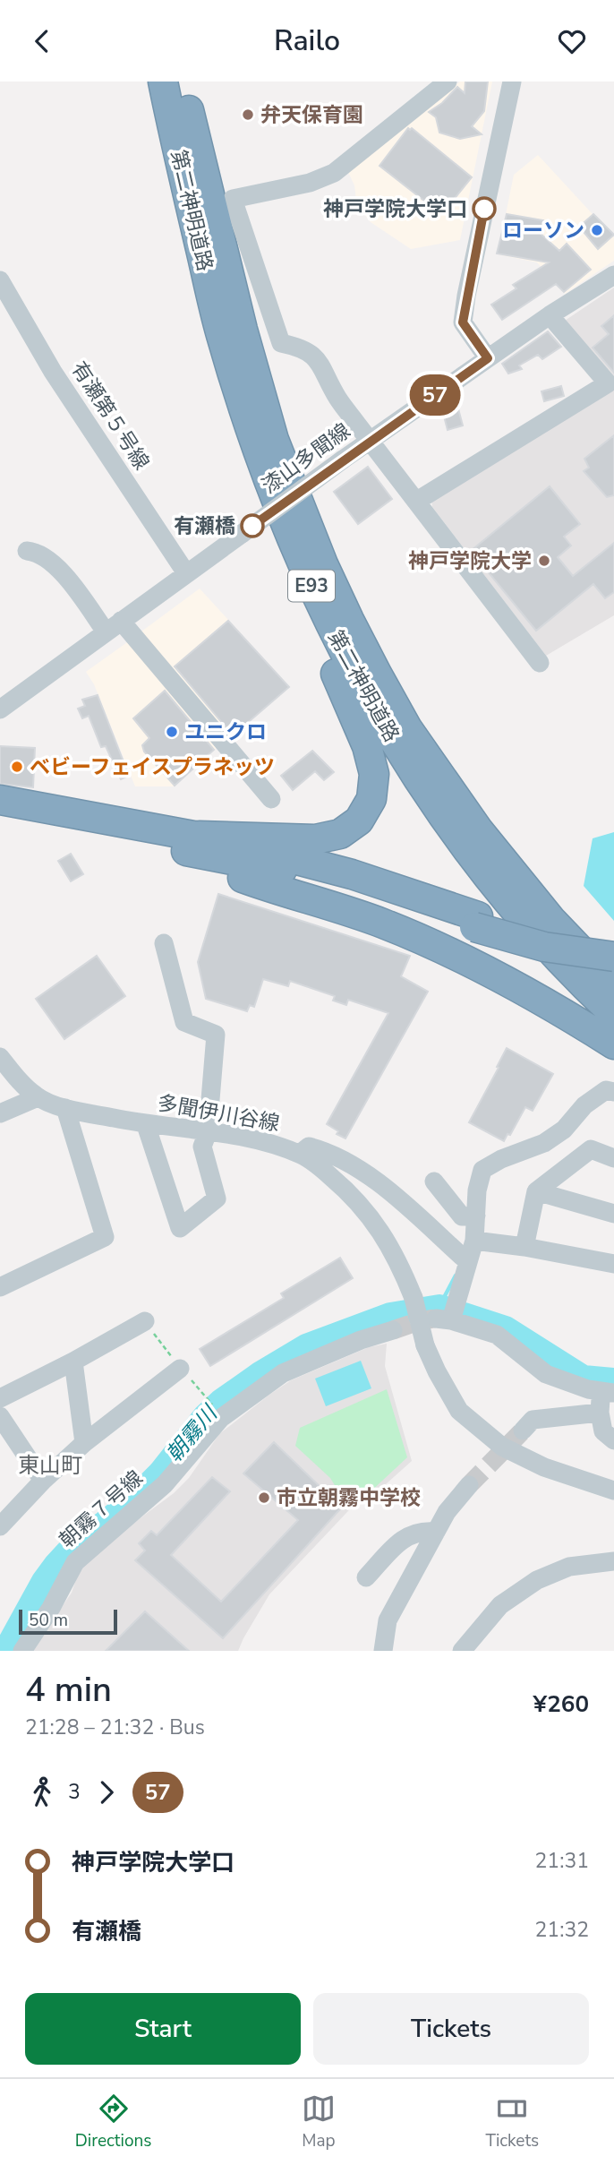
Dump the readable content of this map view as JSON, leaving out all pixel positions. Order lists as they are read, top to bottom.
{
  "streets": {
    "highway": ["第二神明道路", "E93"],
    "street": [
      "有瀬第５号線",
      "漆山多聞線",
      "多聞伊川谷線",
      "朝霧７号線"
    ]
  },
  "crossings": [
    ["有瀬第５号線", "漆山多聞線"]
  ],
  "districts": ["東山町"],
  "water": ["朝霧川"],
  "places": [
    "弁天保育園",
    "神戸学院大学口",
    "ローソン",
    "有瀬橋",
    "神戸学院大学",
    "ユニクロ",
    "ベビーフェイスプラネッツ",
    "市立朝霧中学校"
  ],
  "lines": ["bus line 57"],
  "scale_bar": "50 m",
  "page": {
    "header": "Railo",
    "on_map": "57",
    "scale": "50 m",
    "heading": ["4 min", "21:28 – 21:32 · Bus", "¥260"],
    "legs": ["3", "57"],
    "list": [
      {
        "name": "神戸学院大学口",
        "value": "21:31"
      },
      {
        "name": "有瀬橋",
        "value": "21:32"
      }
    ],
    "buttons": ["Start", "Tickets"],
    "tabs": ["Directions", "Map", "Tickets"]
  }
}
